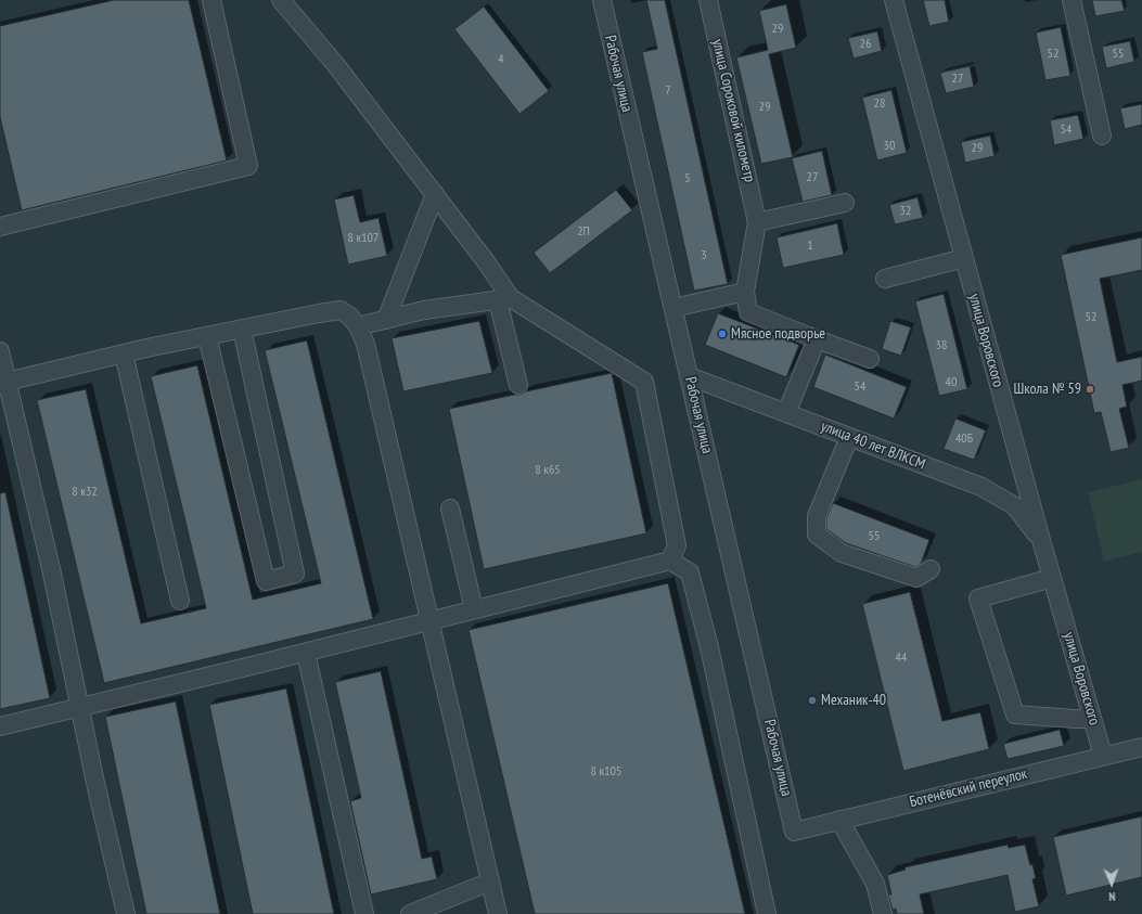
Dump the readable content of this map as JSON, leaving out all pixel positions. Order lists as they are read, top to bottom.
{
  "streets": {
    "street": [
      "Рабочая улица",
      "улица Сороковой километр",
      "улица Воровского",
      "улица 40 лет ВЛКСМ",
      "Ботенёвский переулок"
    ]
  },
  "crossings": [
    ["Рабочая улица", "улица 40 лет ВЛКСМ"],
    ["Рабочая улица", "Ботенёвский переулок"],
    ["улица Воровского", "улица 40 лет ВЛКСМ"],
    ["улица Воровского", "Ботенёвский переулок"]
  ],
  "places": ["Мясное подворье", "Школа № 59", "Механик-40"],
  "house_numbers": [
    "29",
    "26",
    "52",
    "55",
    "4",
    "27",
    "7",
    "28",
    "29",
    "54",
    "30",
    "29",
    "27",
    "5",
    "32",
    "2П",
    "8 к107",
    "1",
    "3",
    "52",
    "38",
    "40",
    "54",
    "40Б",
    "8 к65",
    "8 к32",
    "55",
    "44",
    "8 к105"
  ],
  "north": "bottom"
}
